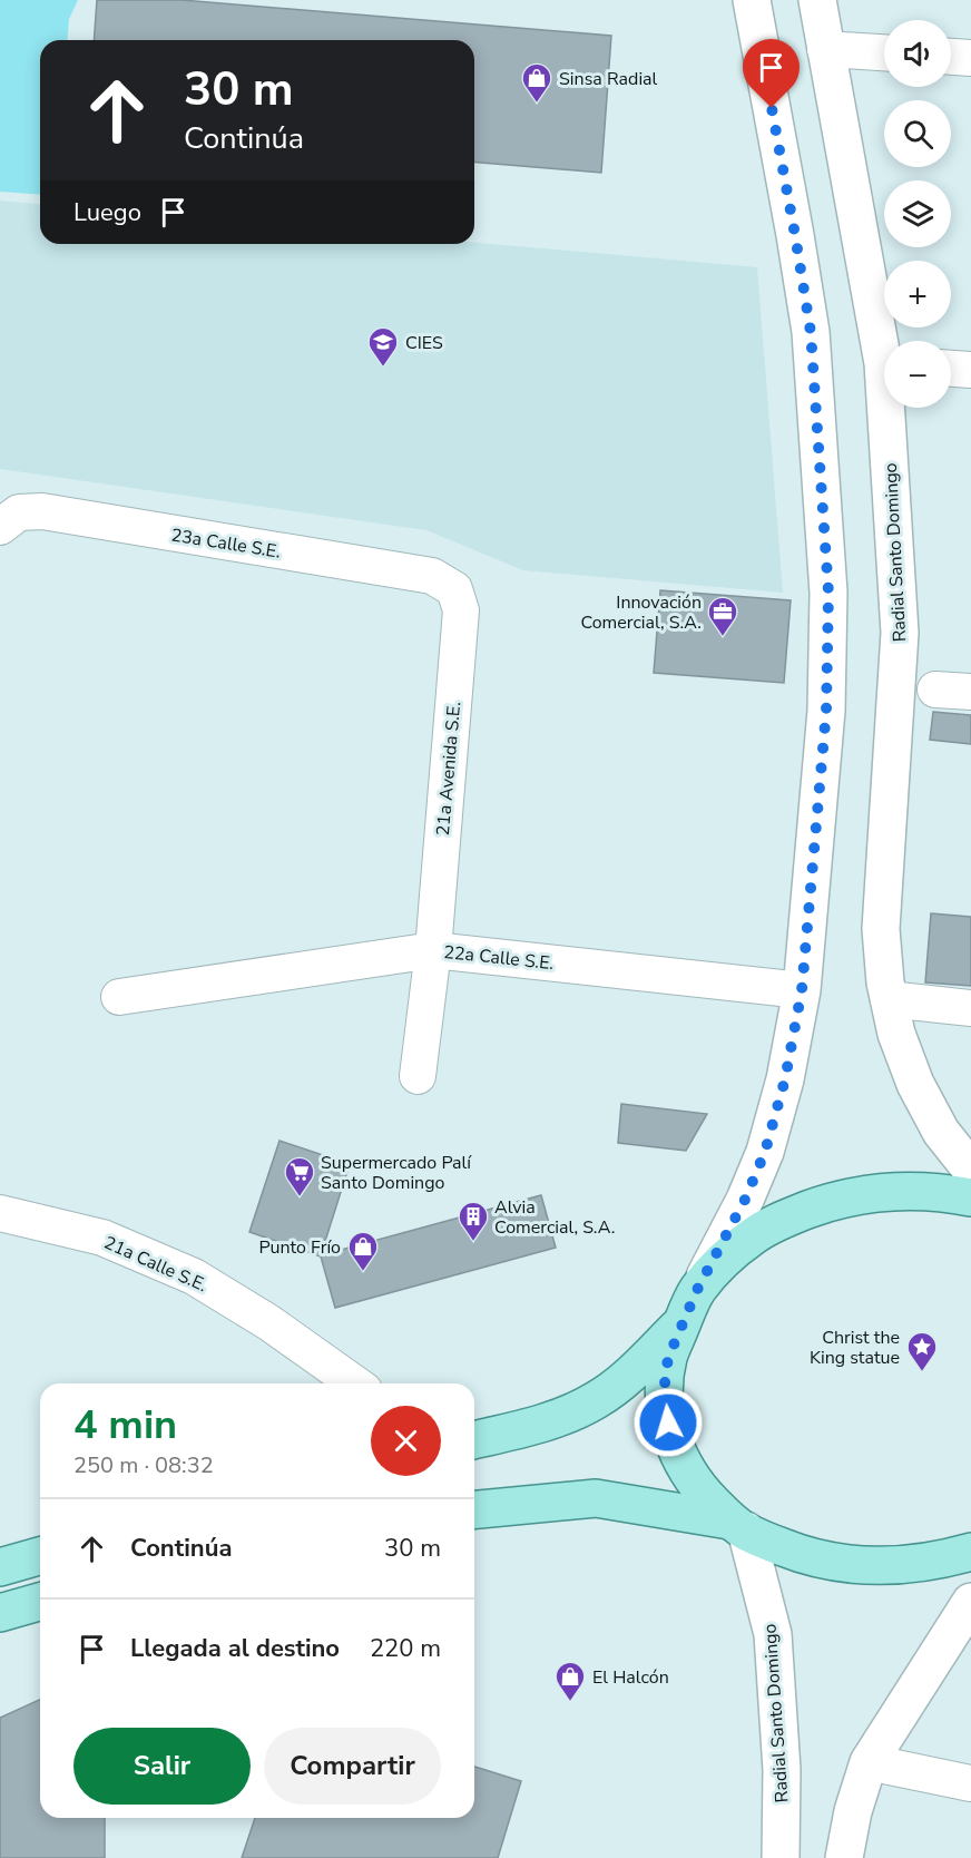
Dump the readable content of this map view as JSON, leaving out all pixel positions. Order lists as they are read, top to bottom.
{
  "streets": {
    "main road": ["Radial Santo Domingo"],
    "street": [
      "23a Calle S.E.",
      "21a Avenida S.E.",
      "22a Calle S.E.",
      "21a Calle S.E."
    ]
  },
  "crossings": [
    ["23a Calle S.E.", "21a Avenida S.E."],
    ["21a Avenida S.E.", "22a Calle S.E."]
  ],
  "places": {
    "shop": ["Sinsa Radial", "Punto Frío", "El Halcón"],
    "school or university": ["CIES"],
    "office": ["Innovación Comercial, S.A."],
    "supermarket": ["Supermercado Palí Santo Domingo"],
    "building": ["Alvia Comercial, S.A."],
    "place": ["Christ the King statue"]
  },
  "page": {
    "map_buttons": ["+", "−"],
    "turn": ["30 m", "Continúa"],
    "then": "Luego",
    "heading": ["4 min", "250 m · 08:32"],
    "list": [
      {
        "name": "Continúa",
        "value": "30 m"
      },
      {
        "name": "Llegada al destino",
        "value": "220 m"
      }
    ],
    "buttons": ["Salir", "Compartir"]
  }
}
